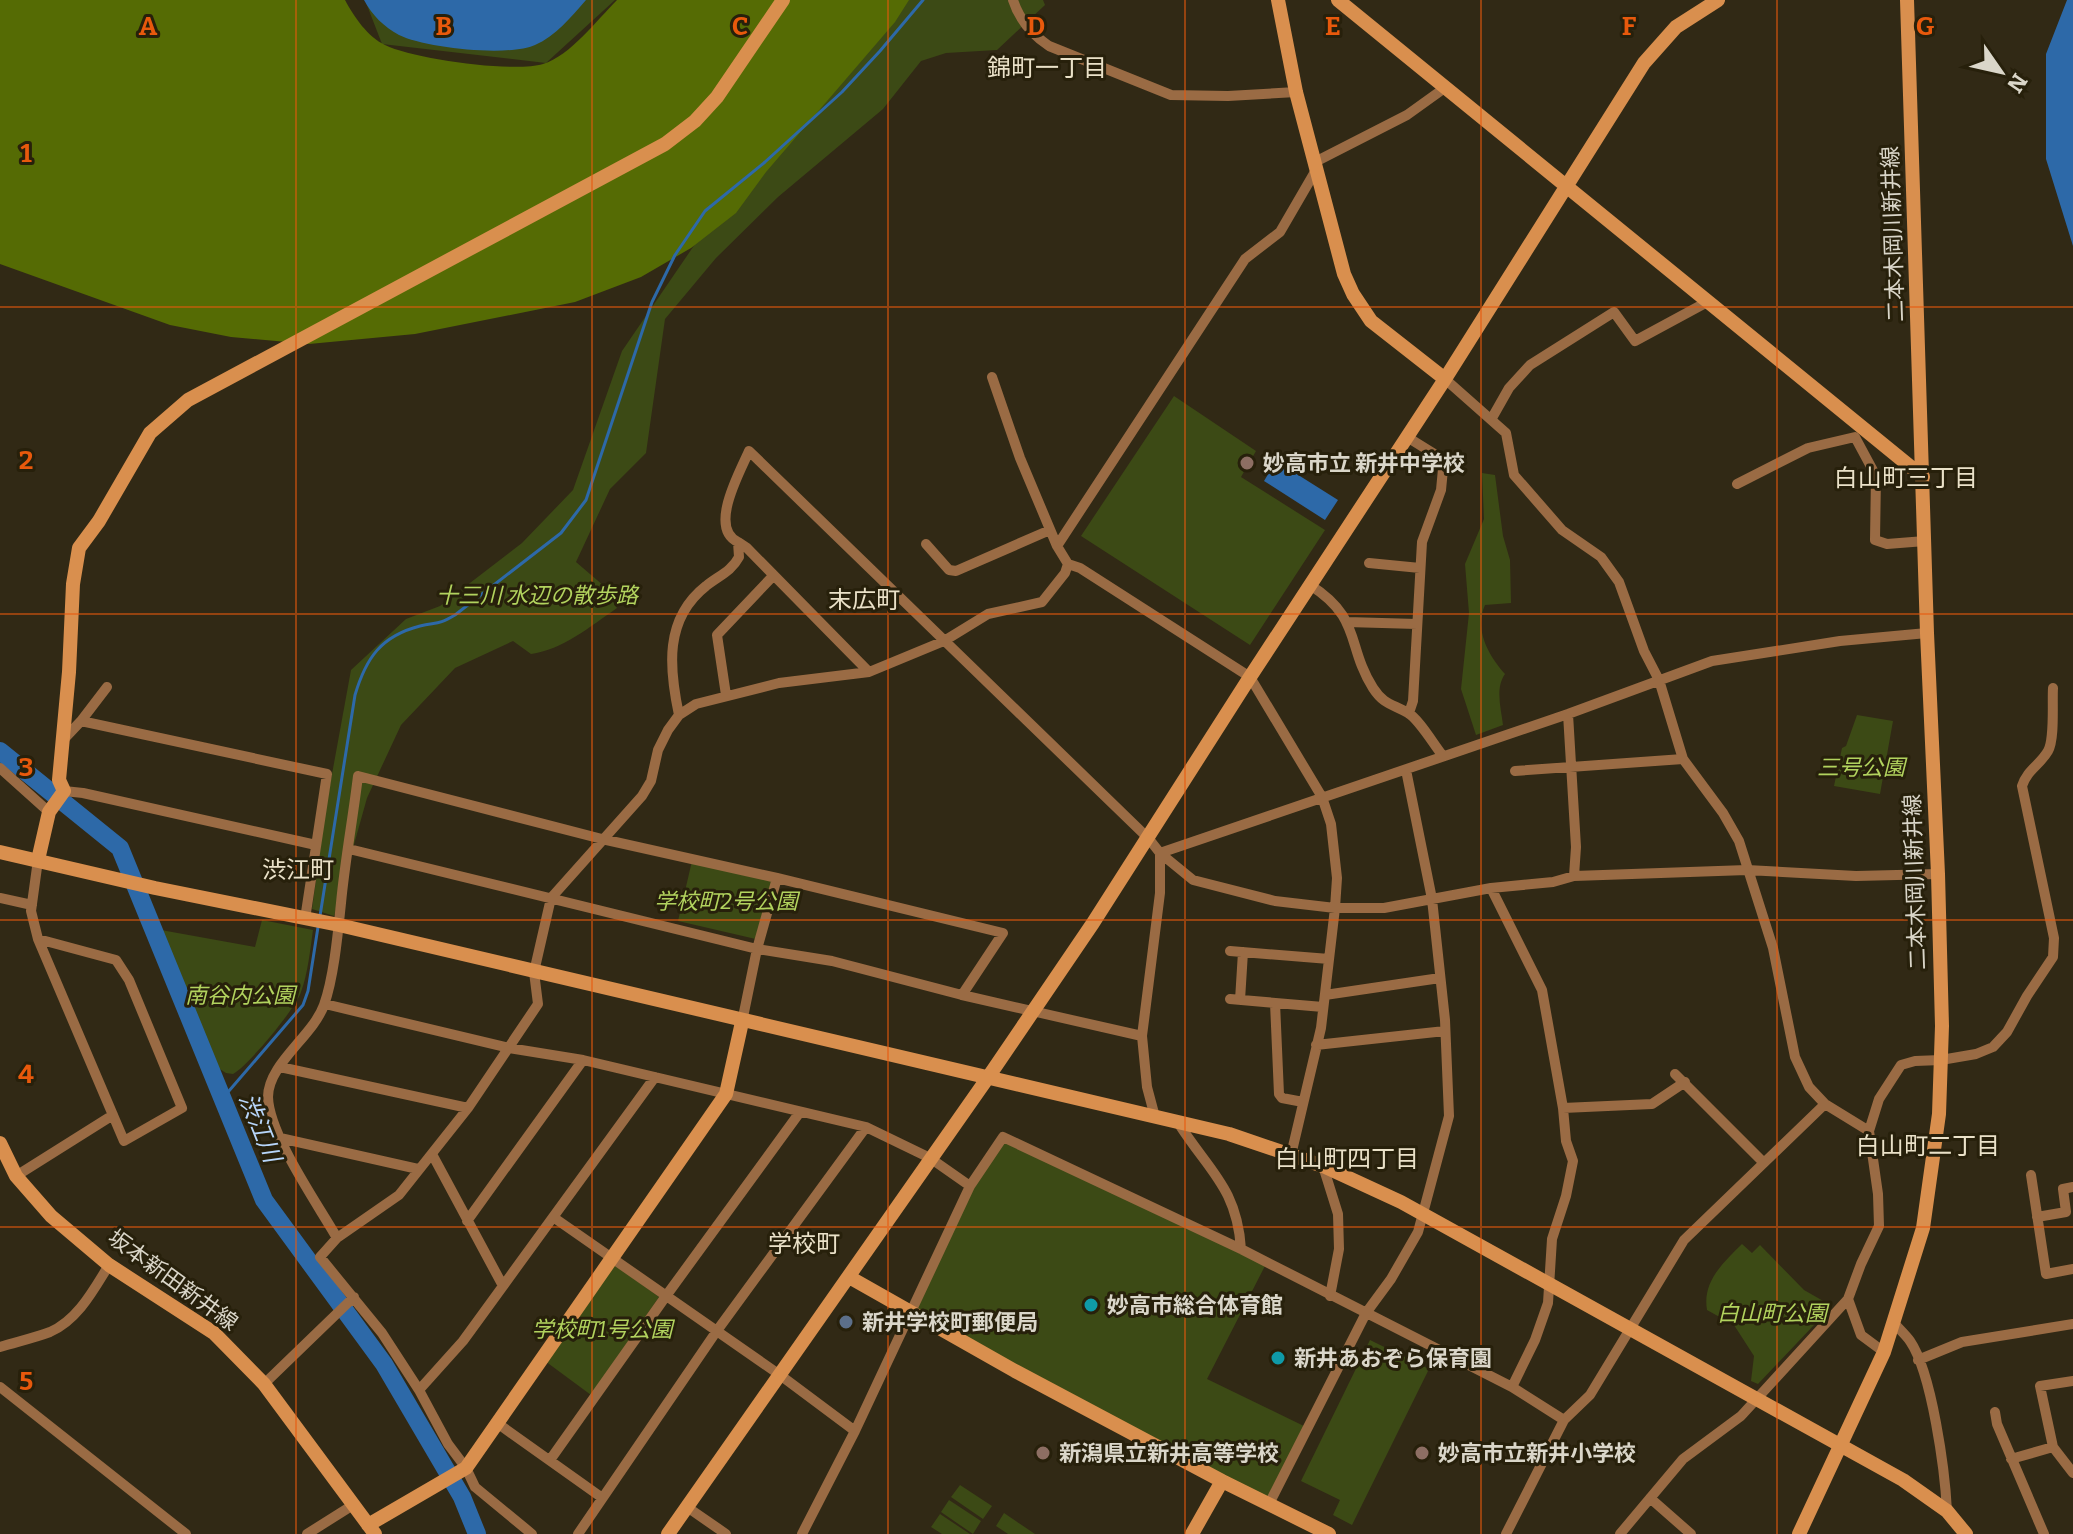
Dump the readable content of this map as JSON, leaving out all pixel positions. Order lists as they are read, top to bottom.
{
  "streets": {
    "street": ["二本木岡川新井線", "坂本新田新井線"]
  },
  "districts": [
    "錦町一丁目",
    "白山町三丁目",
    "末広町",
    "渋江町",
    "白山町二丁目",
    "白山町四丁目",
    "学校町"
  ],
  "water": ["渋江川"],
  "parks": [
    "十三川 水辺の散歩路",
    "三号公園",
    "学校町2号公園",
    "南谷内公園",
    "白山町公園",
    "学校町1号公園"
  ],
  "places": [
    "妙高市立 新井中学校",
    "妙高市総合体育館",
    "新井学校町郵便局",
    "新井あおぞら保育園",
    "新潟県立新井高等学校",
    "妙高市立新井小学校"
  ],
  "north": "bottom right",
  "grid": {
    "columns": [
      "A",
      "B",
      "C",
      "D",
      "E",
      "F",
      "G"
    ],
    "rows": [
      "1",
      "2",
      "3",
      "4",
      "5"
    ]
  }
}
